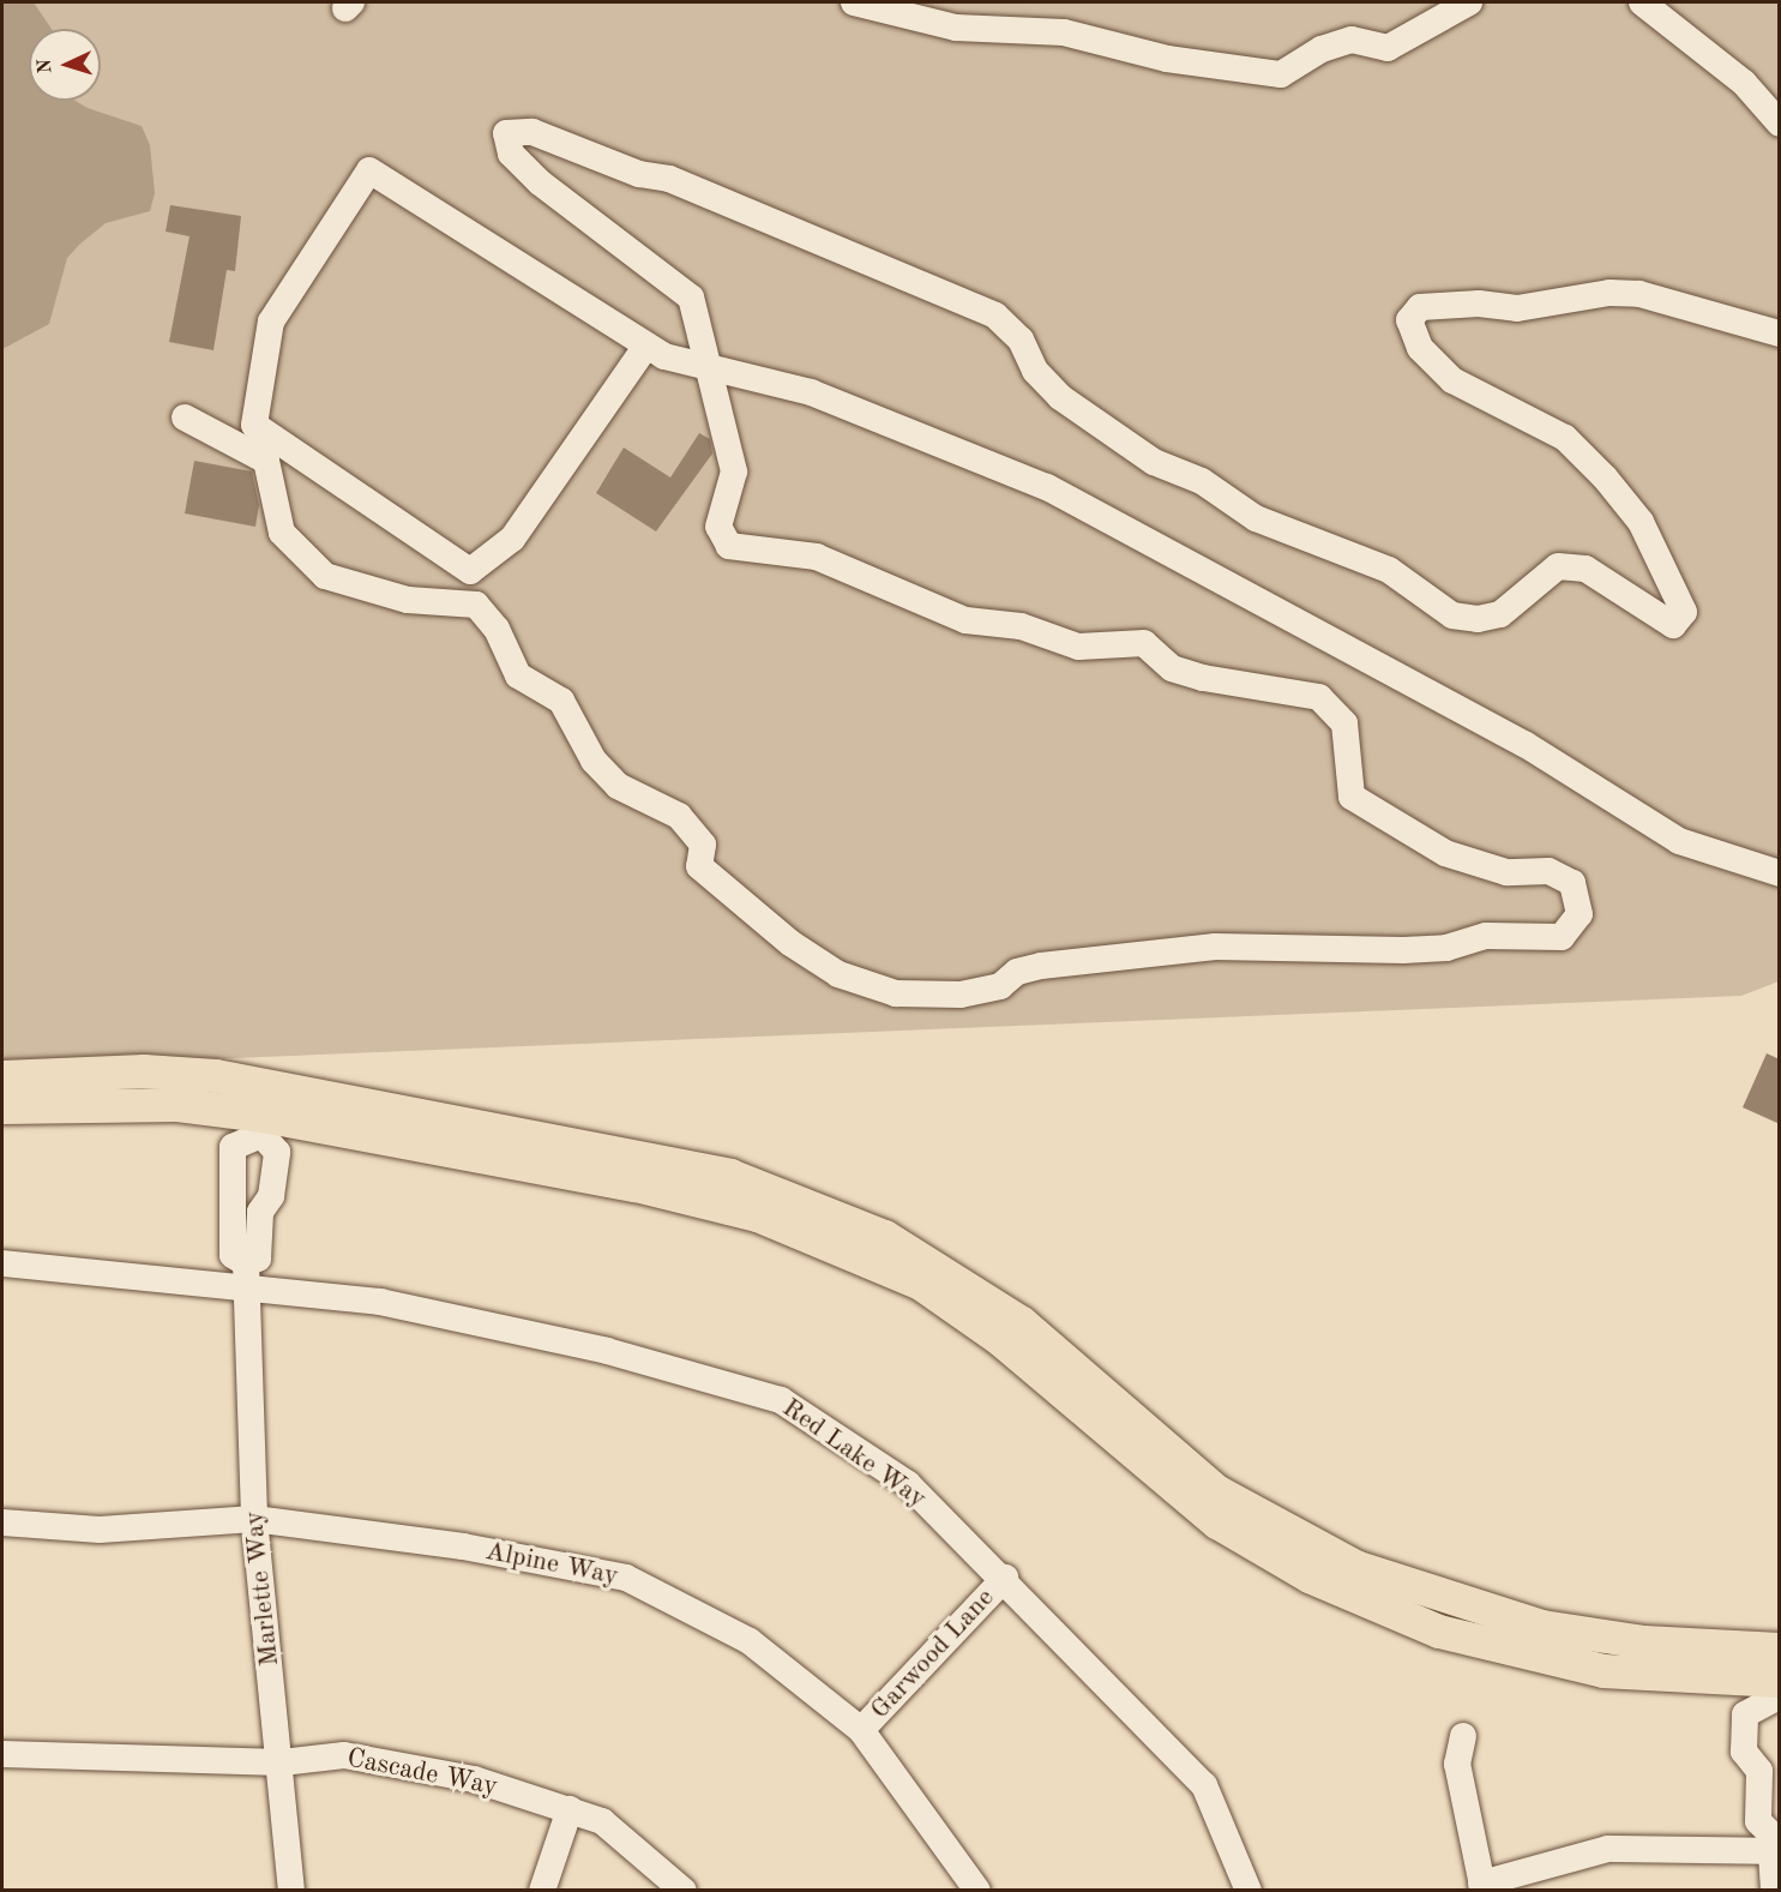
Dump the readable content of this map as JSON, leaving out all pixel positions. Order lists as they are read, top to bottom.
{
  "streets": {
    "street": [
      "Red Lake Way",
      "Alpine Way",
      "Marlette Way",
      "Garwood Lane",
      "Cascade Way"
    ]
  },
  "crossings": [
    ["Red Lake Way", "Marlette Way"],
    ["Red Lake Way", "Garwood Lane"],
    ["Alpine Way", "Marlette Way"],
    ["Alpine Way", "Garwood Lane"],
    ["Marlette Way", "Cascade Way"]
  ],
  "north": "left"
}
